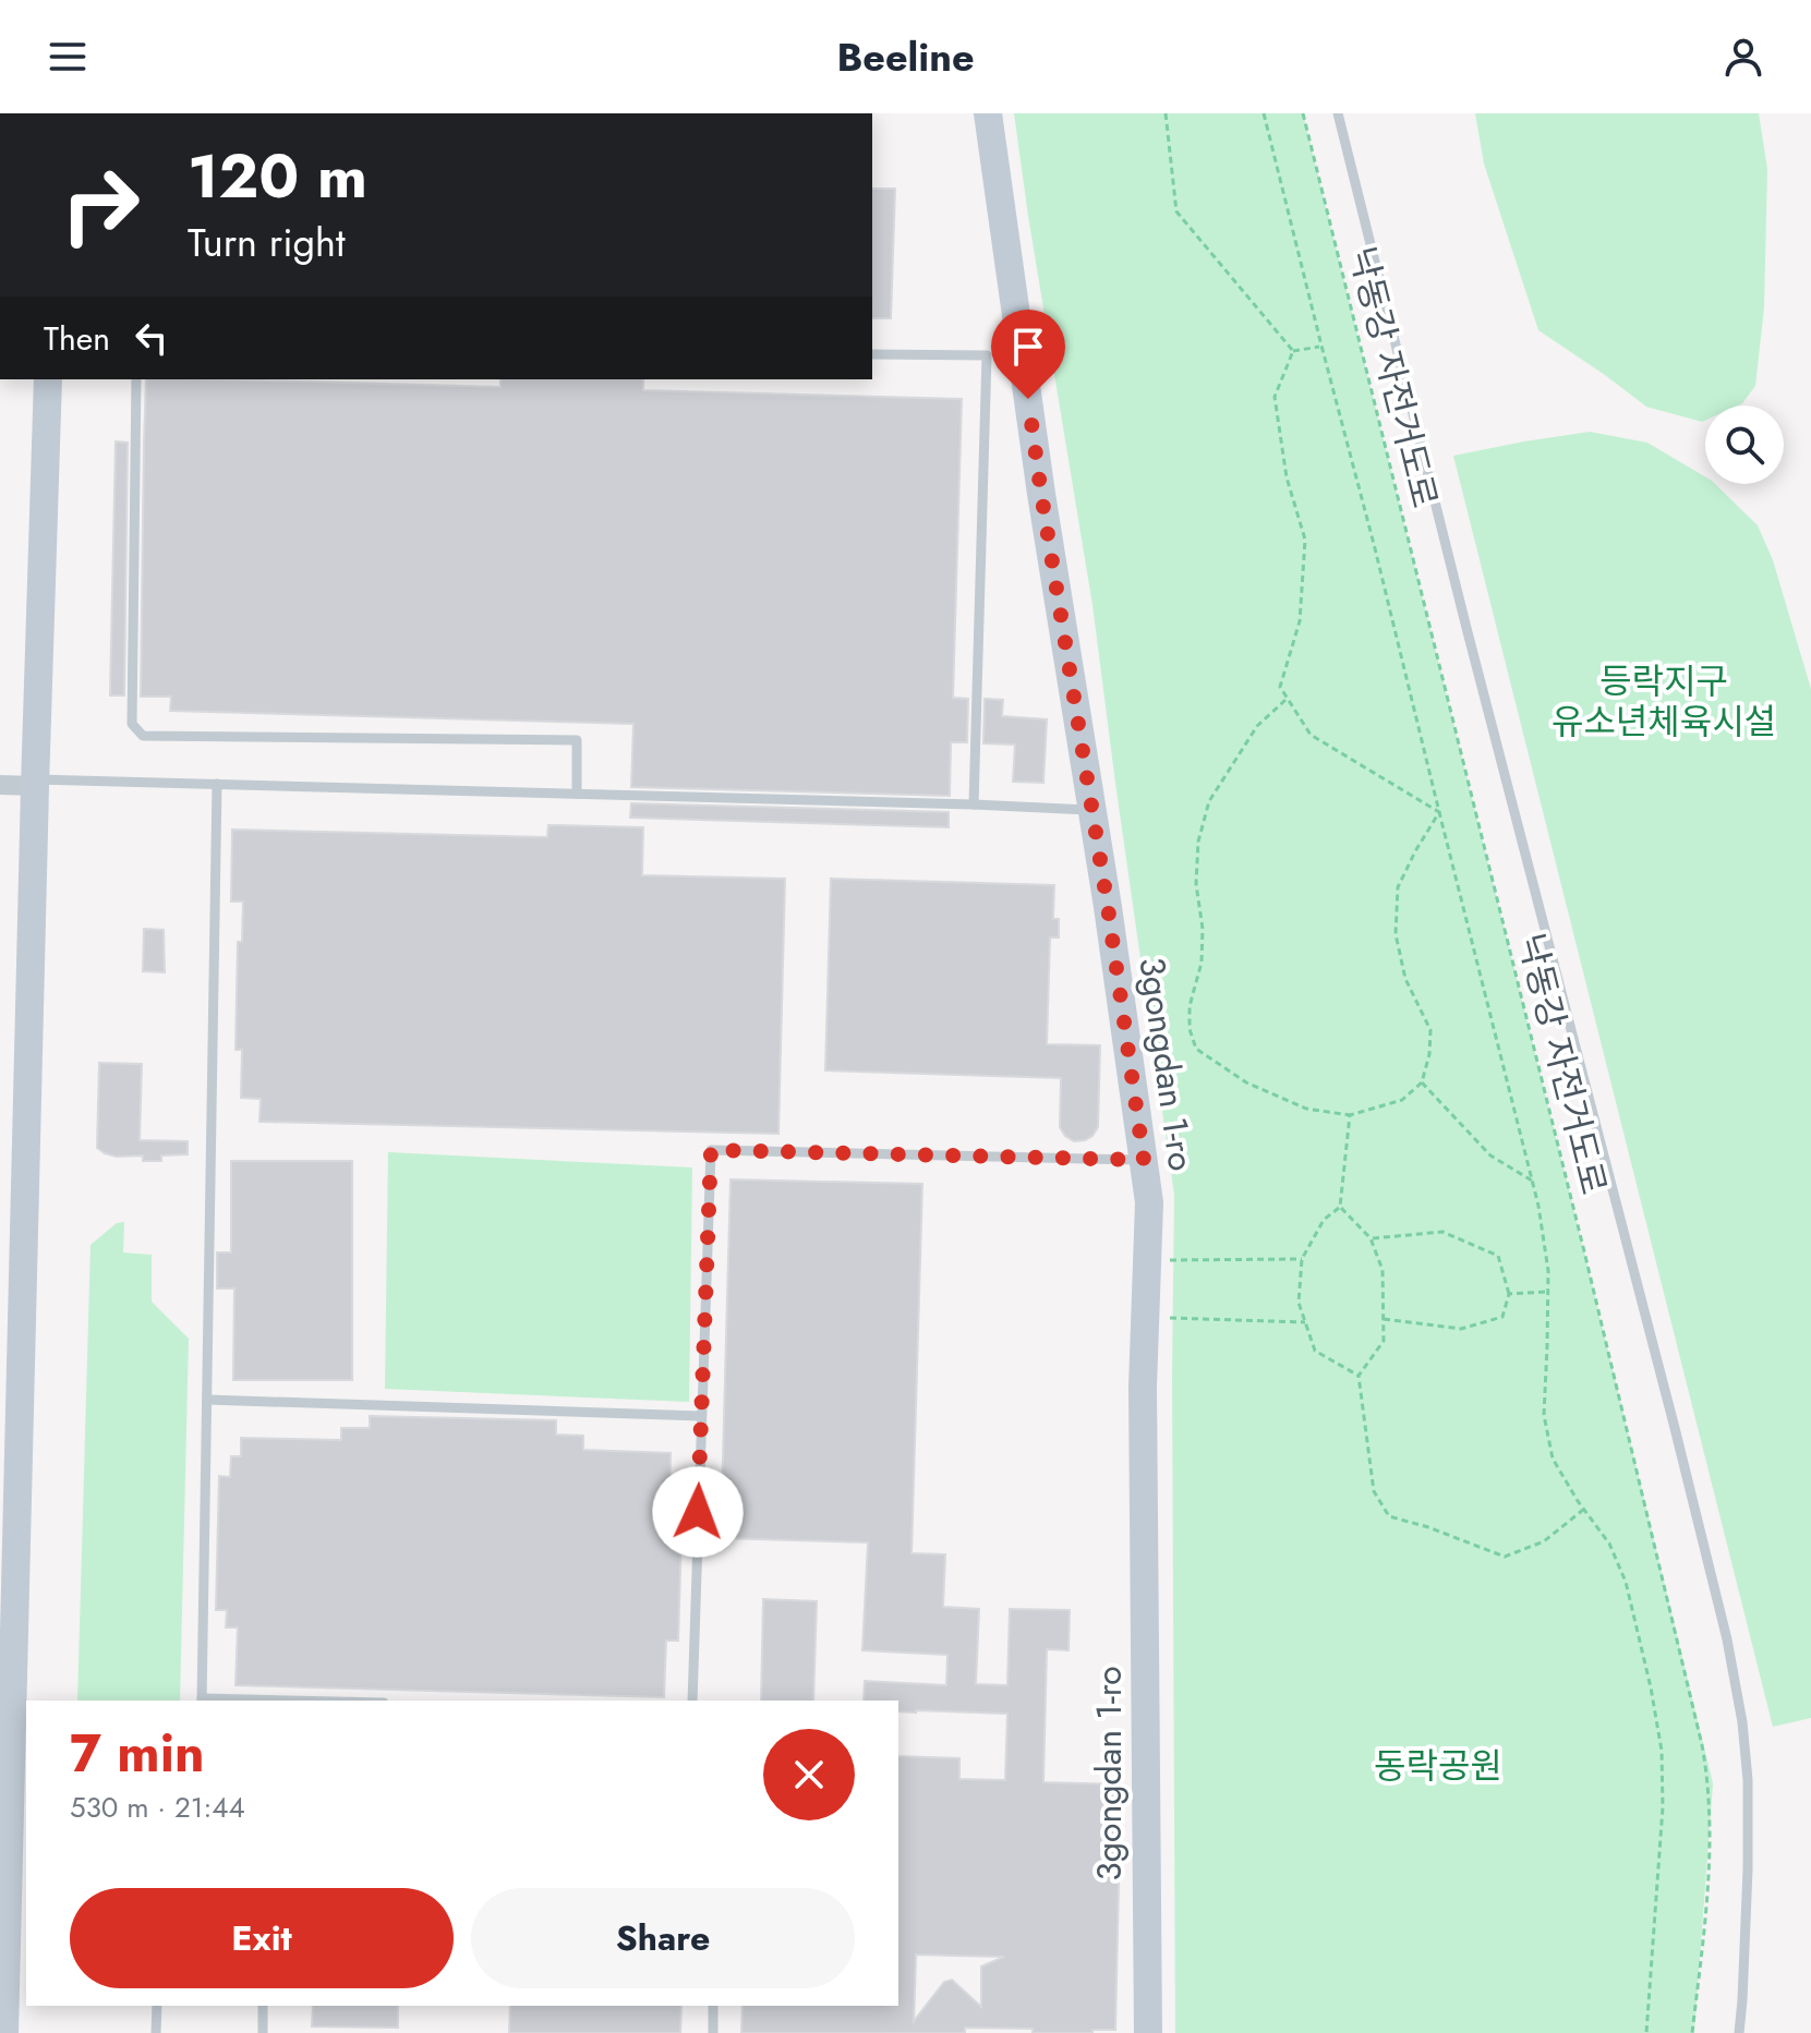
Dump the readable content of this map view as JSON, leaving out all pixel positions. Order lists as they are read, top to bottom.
{
  "streets": {
    "street": ["3gongdan 1-ro"],
    "path": ["낙동강 자전거도로"]
  },
  "parks": ["등락지구 유소년체육시설", "동락공원"],
  "page": {
    "header": "Beeline",
    "turn": ["120 m", "Turn right"],
    "then": "Then",
    "heading": ["7 min", "530 m · 21:44"],
    "buttons": ["Exit", "Share"]
  }
}
